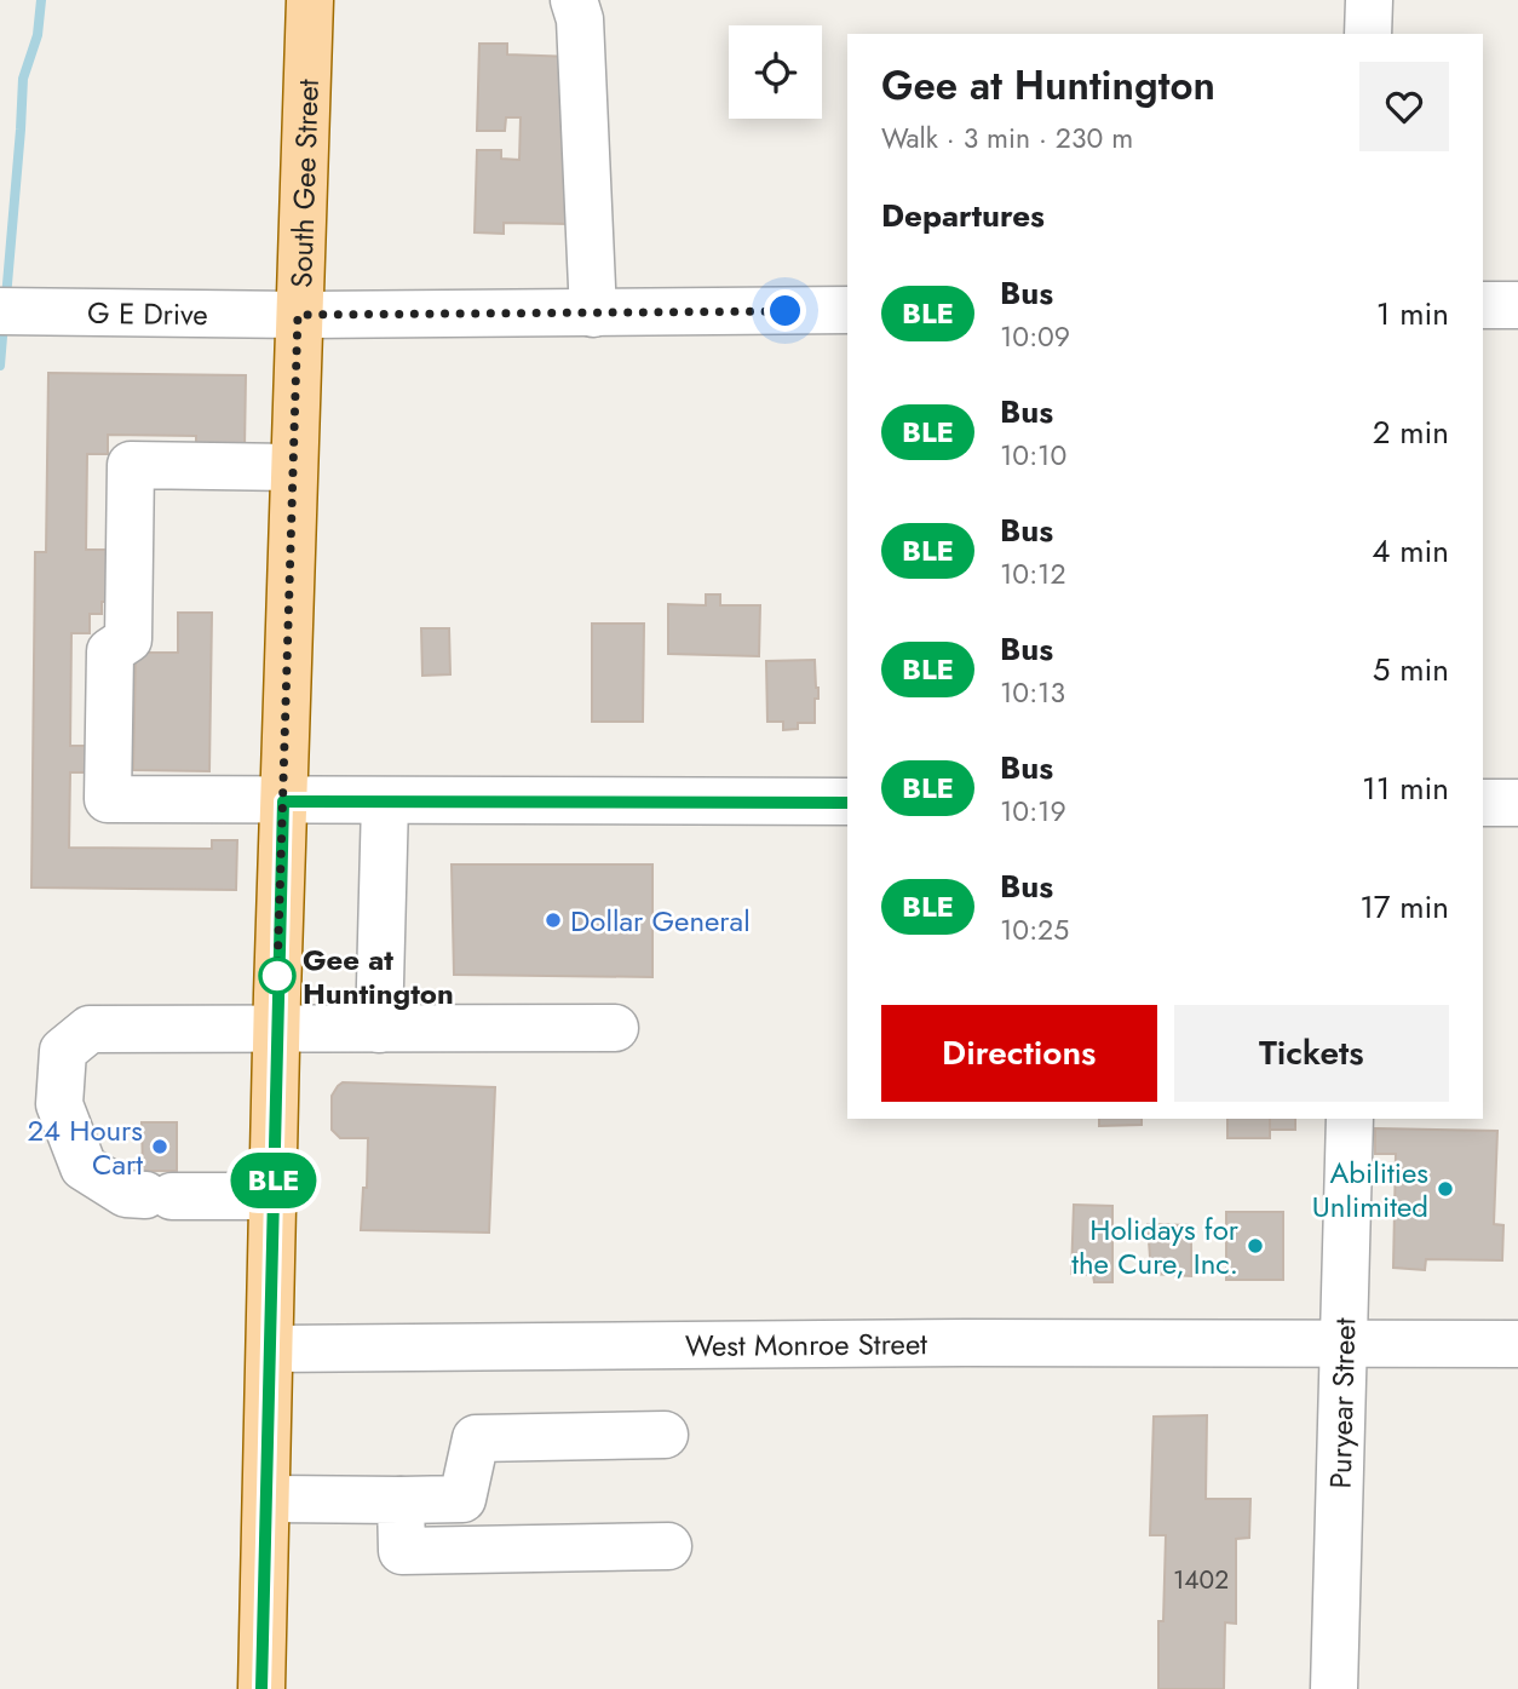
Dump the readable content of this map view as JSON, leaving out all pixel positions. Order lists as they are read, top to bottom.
{
  "streets": {
    "main road": ["South Gee Street"],
    "street": ["G E Drive", "West Monroe Street", "Puryear Street"]
  },
  "crossings": [
    ["South Gee Street", "G E Drive"],
    ["South Gee Street", "West Monroe Street"],
    ["West Monroe Street", "Puryear Street"]
  ],
  "places": [
    "Dollar General",
    "Gee at Huntington",
    "24 Hours Cart",
    "Abilities Unlimited",
    "Holidays for the Cure, Inc."
  ],
  "lines": ["bus line BLE"],
  "house_numbers": ["1402"],
  "page": {
    "on_map": "BLE",
    "heading": [
      ["Gee at Huntington", "Walk · 3 min · 230 m"],
      "Departures"
    ],
    "list": [
      {
        "mark": "BLE",
        "name": "Bus",
        "note": "10:09",
        "value": "1 min"
      },
      {
        "mark": "BLE",
        "name": "Bus",
        "note": "10:10",
        "value": "2 min"
      },
      {
        "mark": "BLE",
        "name": "Bus",
        "note": "10:12",
        "value": "4 min"
      },
      {
        "mark": "BLE",
        "name": "Bus",
        "note": "10:13",
        "value": "5 min"
      },
      {
        "mark": "BLE",
        "name": "Bus",
        "note": "10:19",
        "value": "11 min"
      },
      {
        "mark": "BLE",
        "name": "Bus",
        "note": "10:25",
        "value": "17 min"
      }
    ],
    "buttons": ["Directions", "Tickets"]
  }
}
